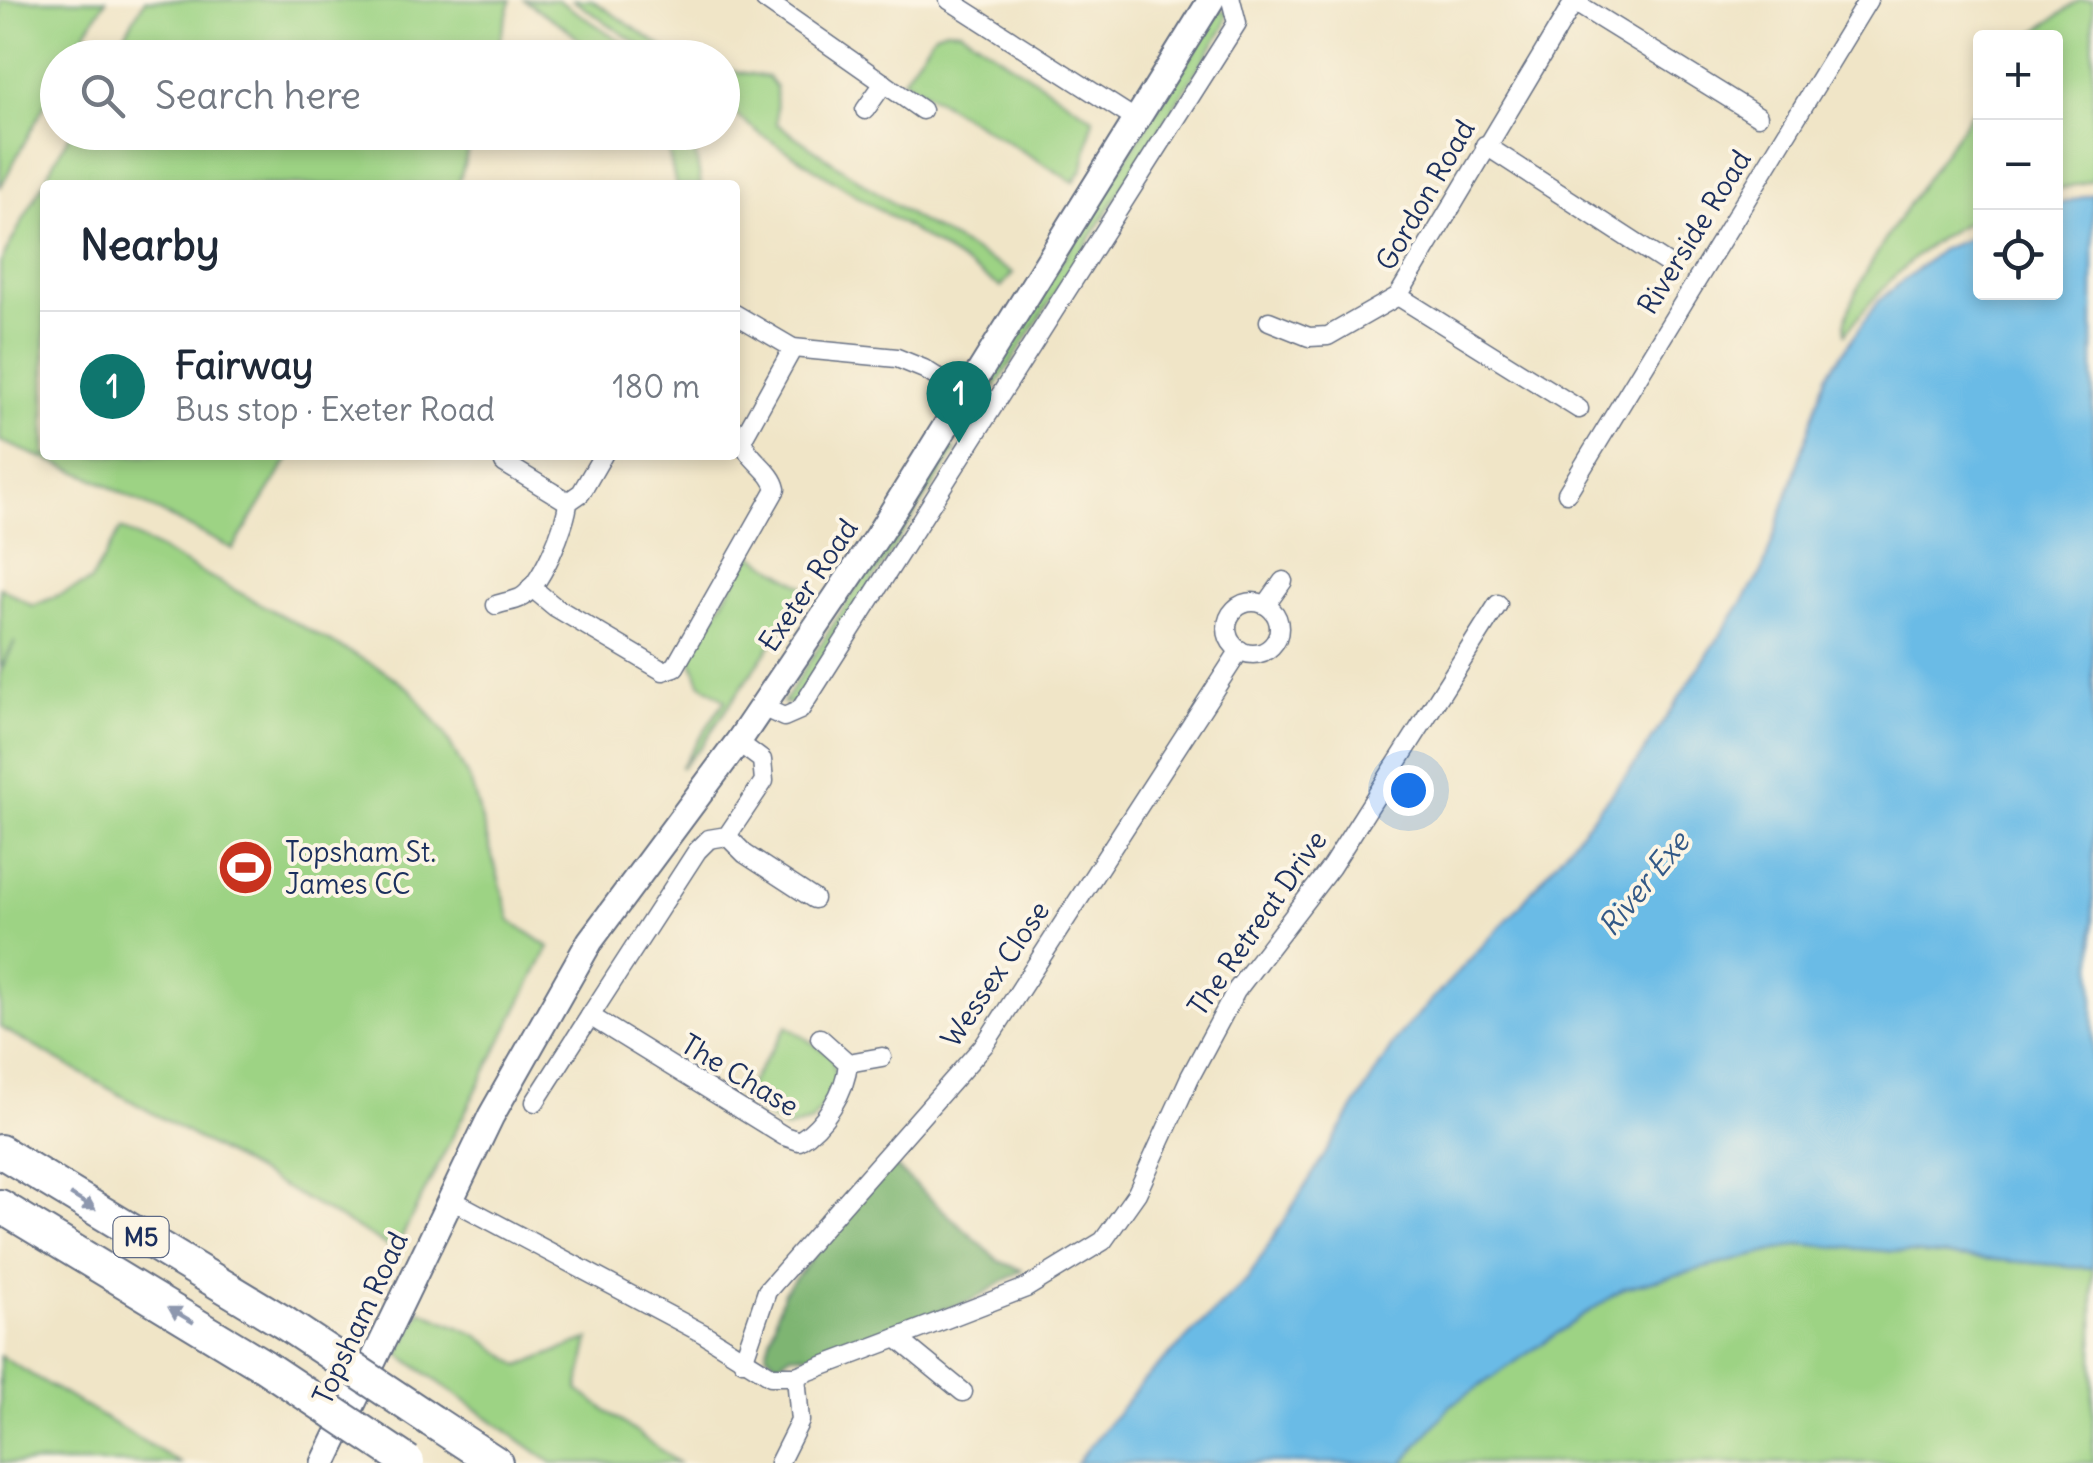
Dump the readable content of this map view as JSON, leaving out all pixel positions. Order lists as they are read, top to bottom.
{
  "streets": {
    "highway": ["M5"],
    "street": [
      "Gordon Road",
      "Riverside Road",
      "Exeter Road",
      "The Retreat Drive",
      "Wessex Close",
      "The Chase",
      "Topsham Road"
    ]
  },
  "crossings": [
    ["Exeter Road", "Topsham Road"]
  ],
  "water": ["River Exe"],
  "places": {
    "sports": ["Topsham St. James CC"]
  },
  "page": {
    "map_buttons": ["+", "−"],
    "search": "Search here",
    "heading": "Nearby",
    "list": [
      {
        "mark": "1",
        "name": "Fairway",
        "note": "Bus stop · Exeter Road",
        "value": "180 m"
      }
    ],
    "pins": "1"
  }
}
